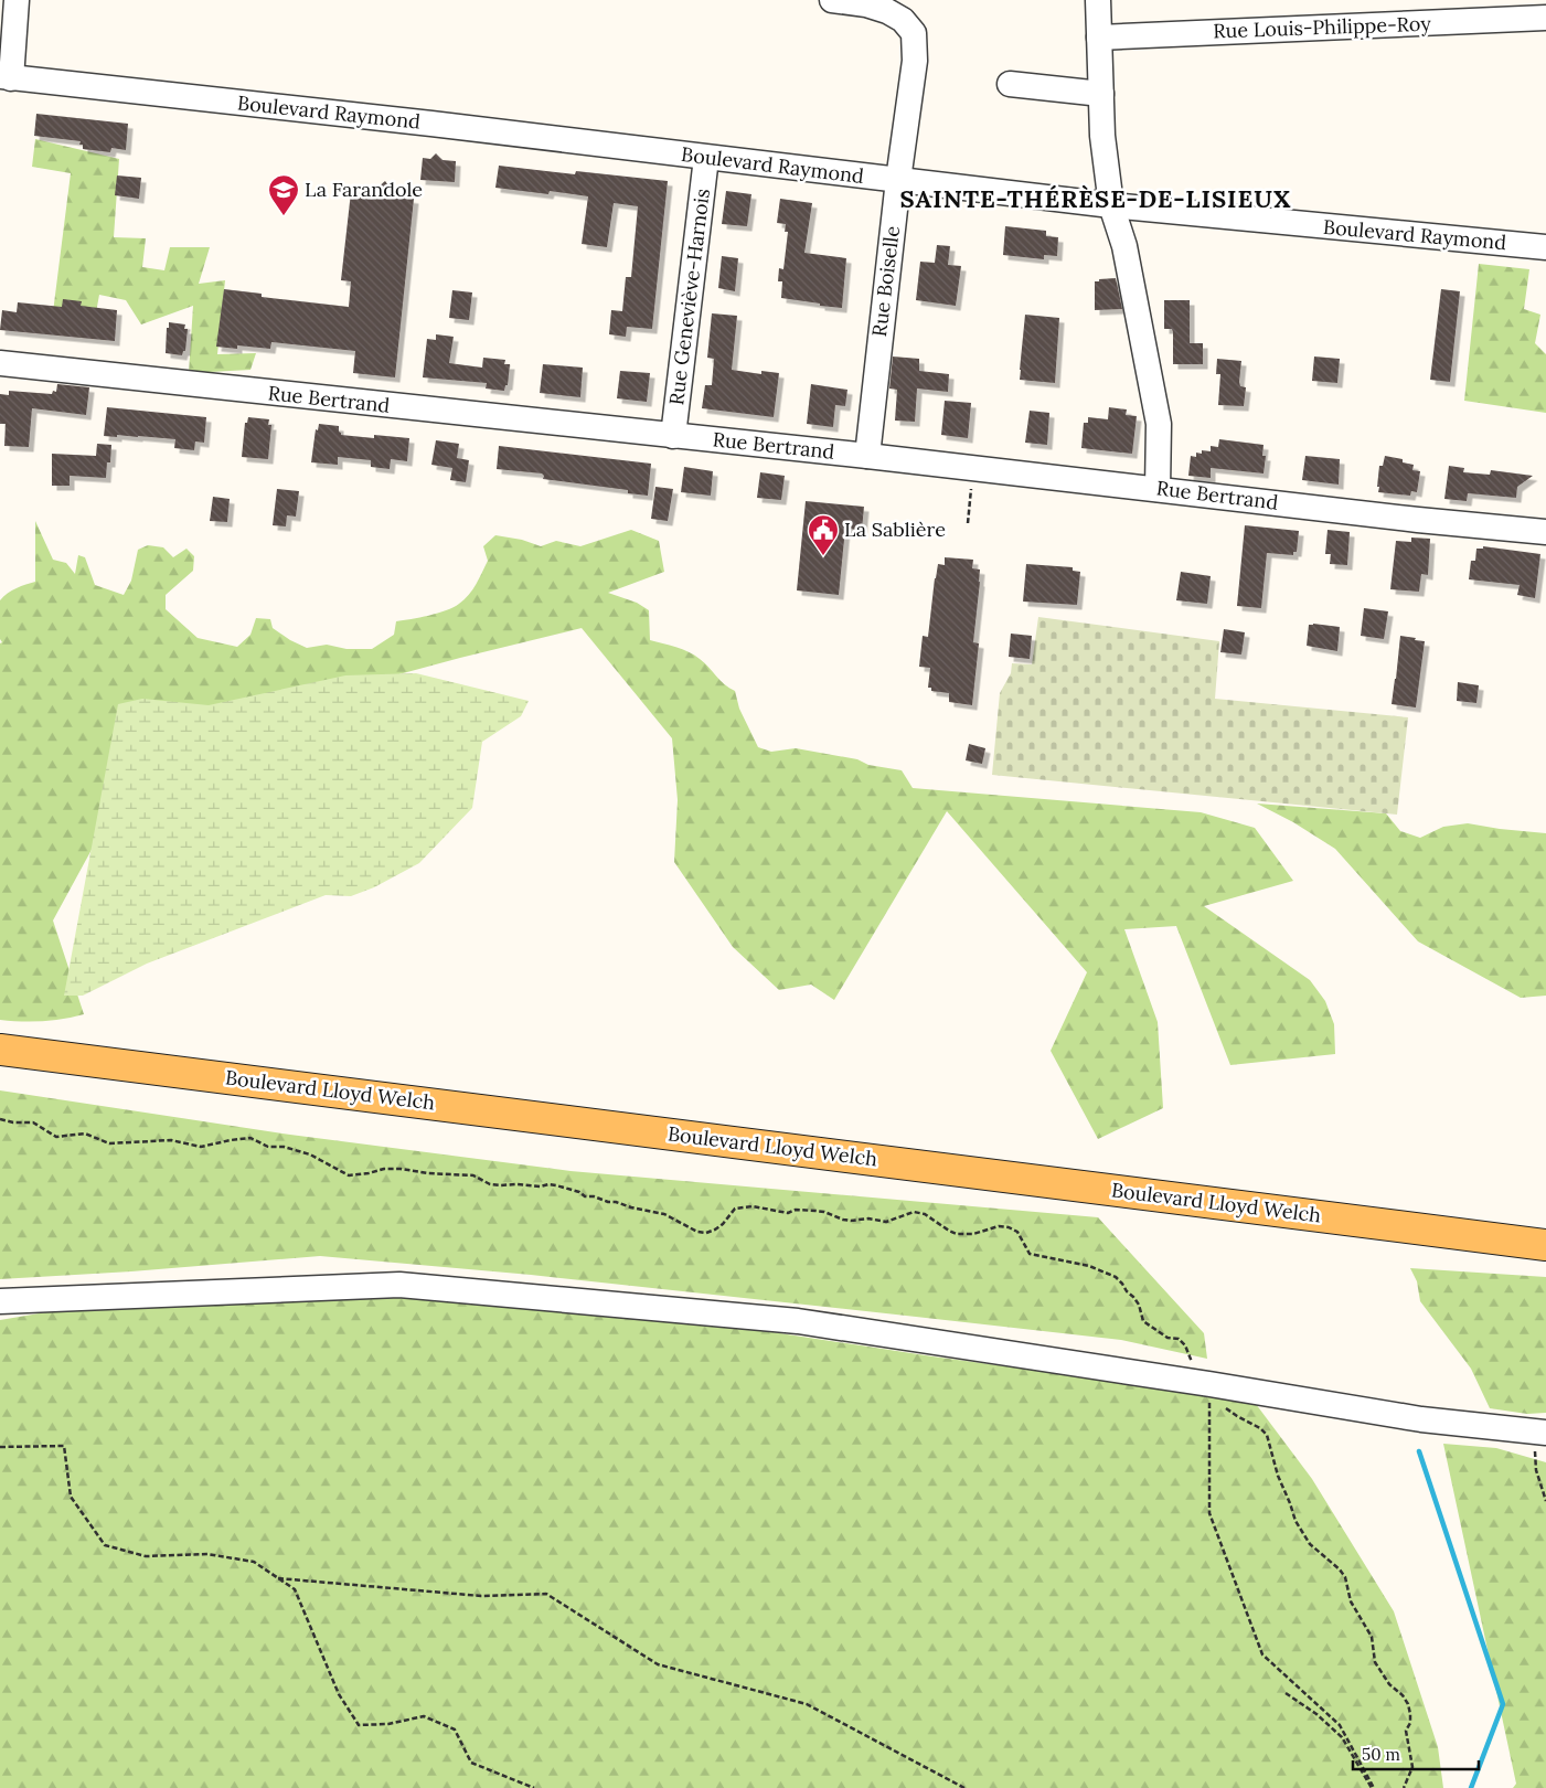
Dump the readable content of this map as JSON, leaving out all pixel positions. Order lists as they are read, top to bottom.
{
  "streets": {
    "main road": ["Boulevard Lloyd Welch"],
    "street": [
      "Rue Louis-Philippe-Roy",
      "Boulevard Raymond",
      "Rue Boiselle",
      "Rue Geneviève-Harnois",
      "Rue Bertrand"
    ]
  },
  "crossings": [
    ["Boulevard Raymond", "Rue Boiselle"],
    ["Boulevard Raymond", "Rue Geneviève-Harnois"],
    ["Rue Boiselle", "Rue Bertrand"],
    ["Rue Geneviève-Harnois", "Rue Bertrand"]
  ],
  "districts": ["SAINTE-THÉRÈSE-DE-LISIEUX"],
  "places": {
    "school or university": ["La Farandole"],
    "public building": ["La Sablière"]
  },
  "scale_bar": "50 m"
}
